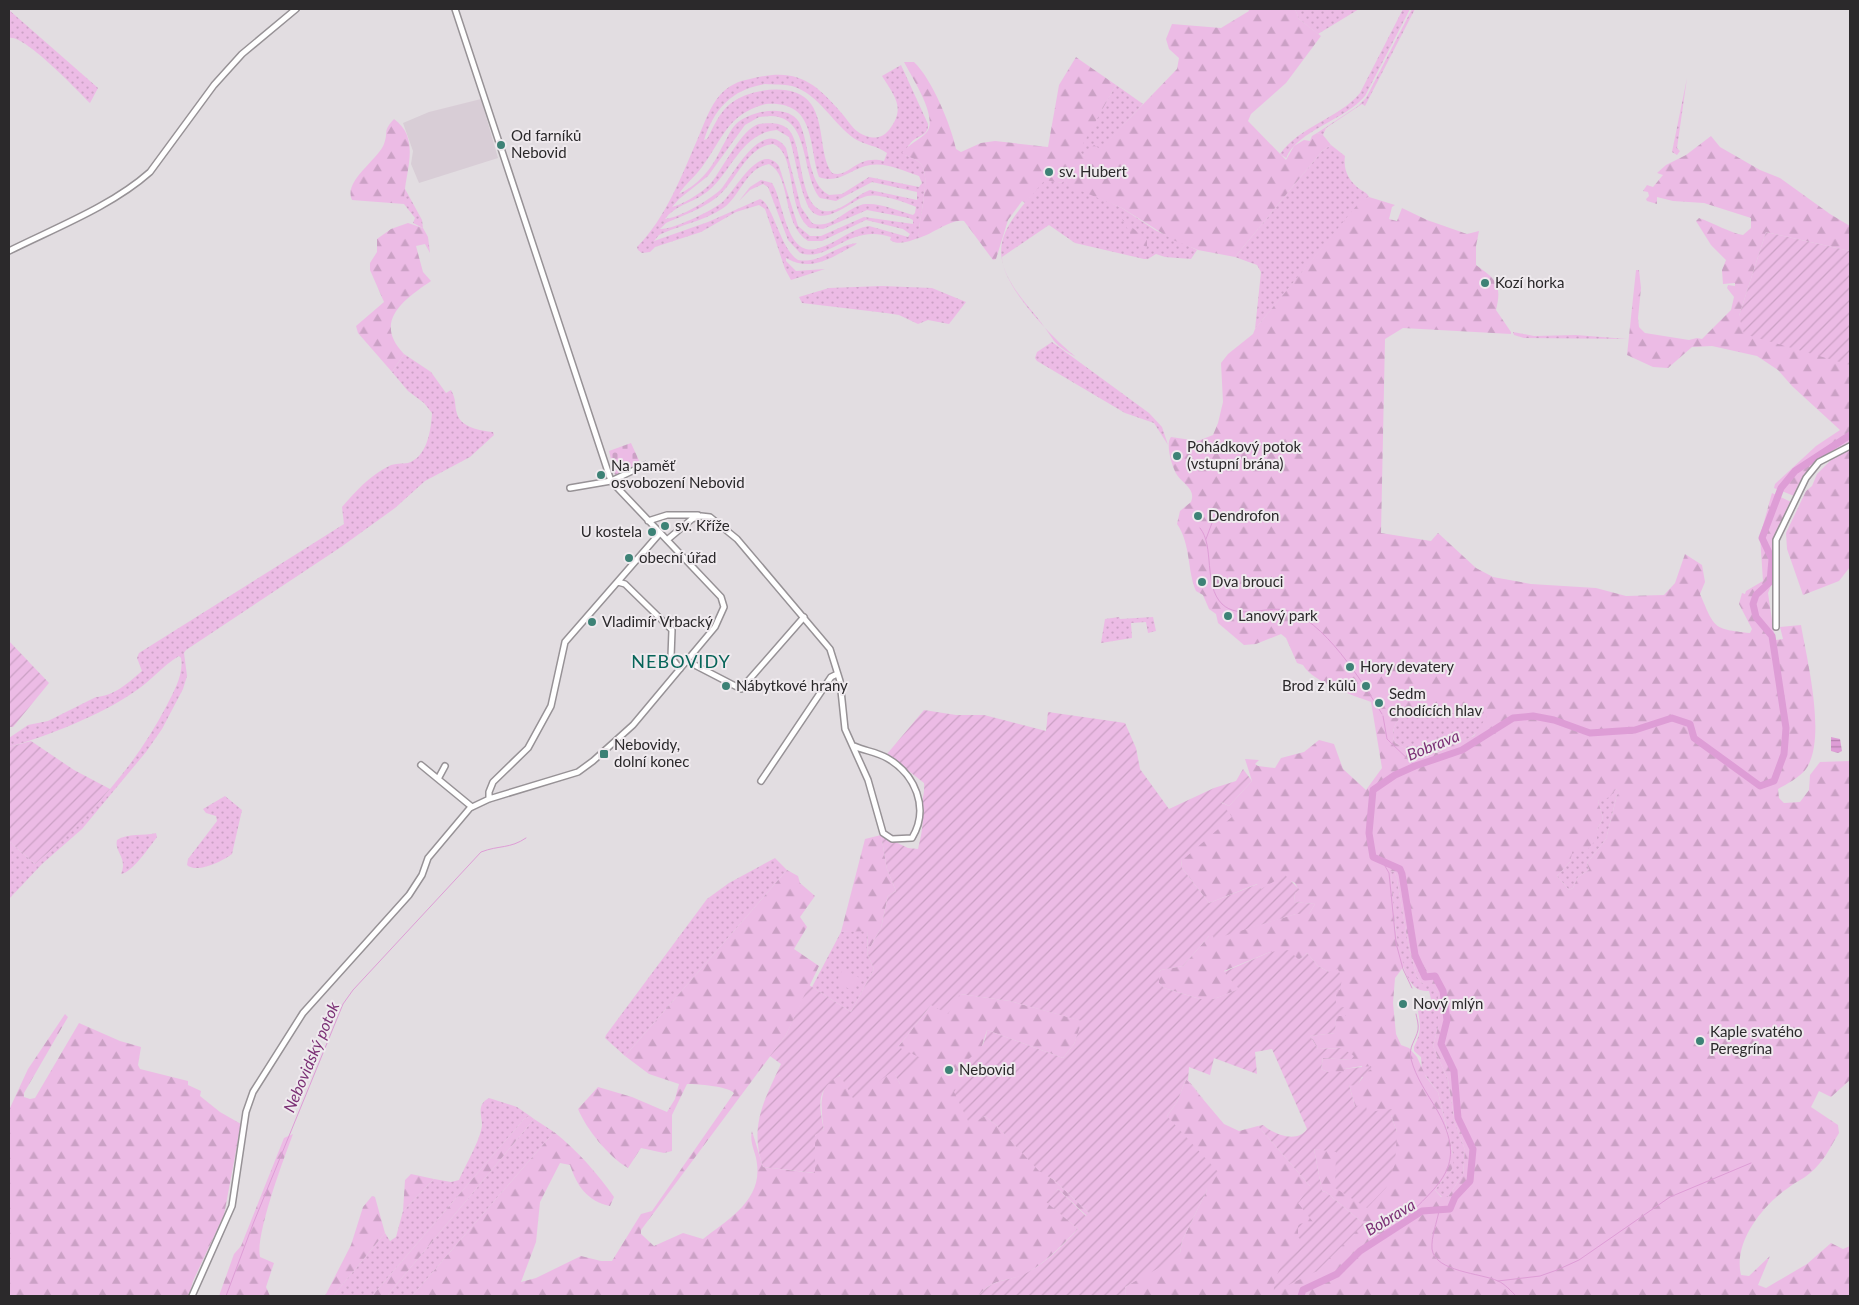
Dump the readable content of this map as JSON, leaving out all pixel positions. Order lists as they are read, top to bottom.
{
  "districts": ["NEBOVIDY"],
  "water": ["Bobrava", "Nebovidský potok"],
  "places": {
    "other": [
      "Od farníků Nebovid",
      "sv. Hubert",
      "Kozí horka",
      "Pohádkový potok (vstupní brána)",
      "Na paměť osvobození Nebovid",
      "Dendrofon",
      "sv. Kříže",
      "U kostela",
      "obecní úřad",
      "Dva brouci",
      "Lanový park",
      "Vladimír Vrbacký",
      "Hory devatery",
      "Nábytkové hrany",
      "Brod z kůlů",
      "Sedm chodících hlav",
      "Nový mlýn",
      "Kaple svatého Peregrína",
      "Nebovid"
    ],
    "transit": ["Nebovidy, dolní konec"]
  }
}
